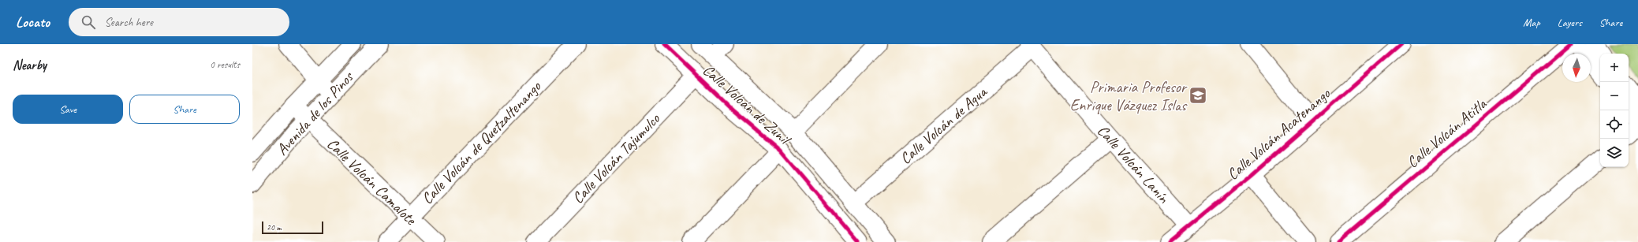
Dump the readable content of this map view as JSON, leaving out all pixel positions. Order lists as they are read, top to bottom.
{
  "streets": {
    "street": [
      "Calle Volcán de Zunil",
      "Avenida de los Pinos",
      "Calle Volcán de Agua",
      "Calle Volcán Atitla",
      "Calle Volcán Acatenango",
      "Calle Volcán de Quetzaltenango",
      "Calle Volcán Tajumulco",
      "Calle Volcán Lanín",
      "Calle Volcán Camalote"
    ]
  },
  "crossings": [
    ["Calle Volcán de Zunil", "Calle Volcán de Agua"],
    ["Calle Volcán de Zunil", "Calle Volcán Tajumulco"],
    ["Avenida de los Pinos", "Calle Volcán Camalote"],
    ["Calle Volcán de Agua", "Calle Volcán Lanín"],
    ["Calle Volcán Acatenango", "Calle Volcán Lanín"],
    ["Calle Volcán de Quetzaltenango", "Calle Volcán Camalote"]
  ],
  "places": {
    "school or university": ["Primaria Profesor Enrique Vázquez Islas"]
  },
  "scale_bar": "20 m",
  "north": "bottom",
  "page": {
    "header": "Locato",
    "search": "Search here",
    "nav": ["Map", "Layers", "Share"],
    "heading": ["Nearby", "0 results"],
    "map_buttons": ["+", "−"],
    "buttons": ["Save", "Share"],
    "scale": "20 m"
  }
}
